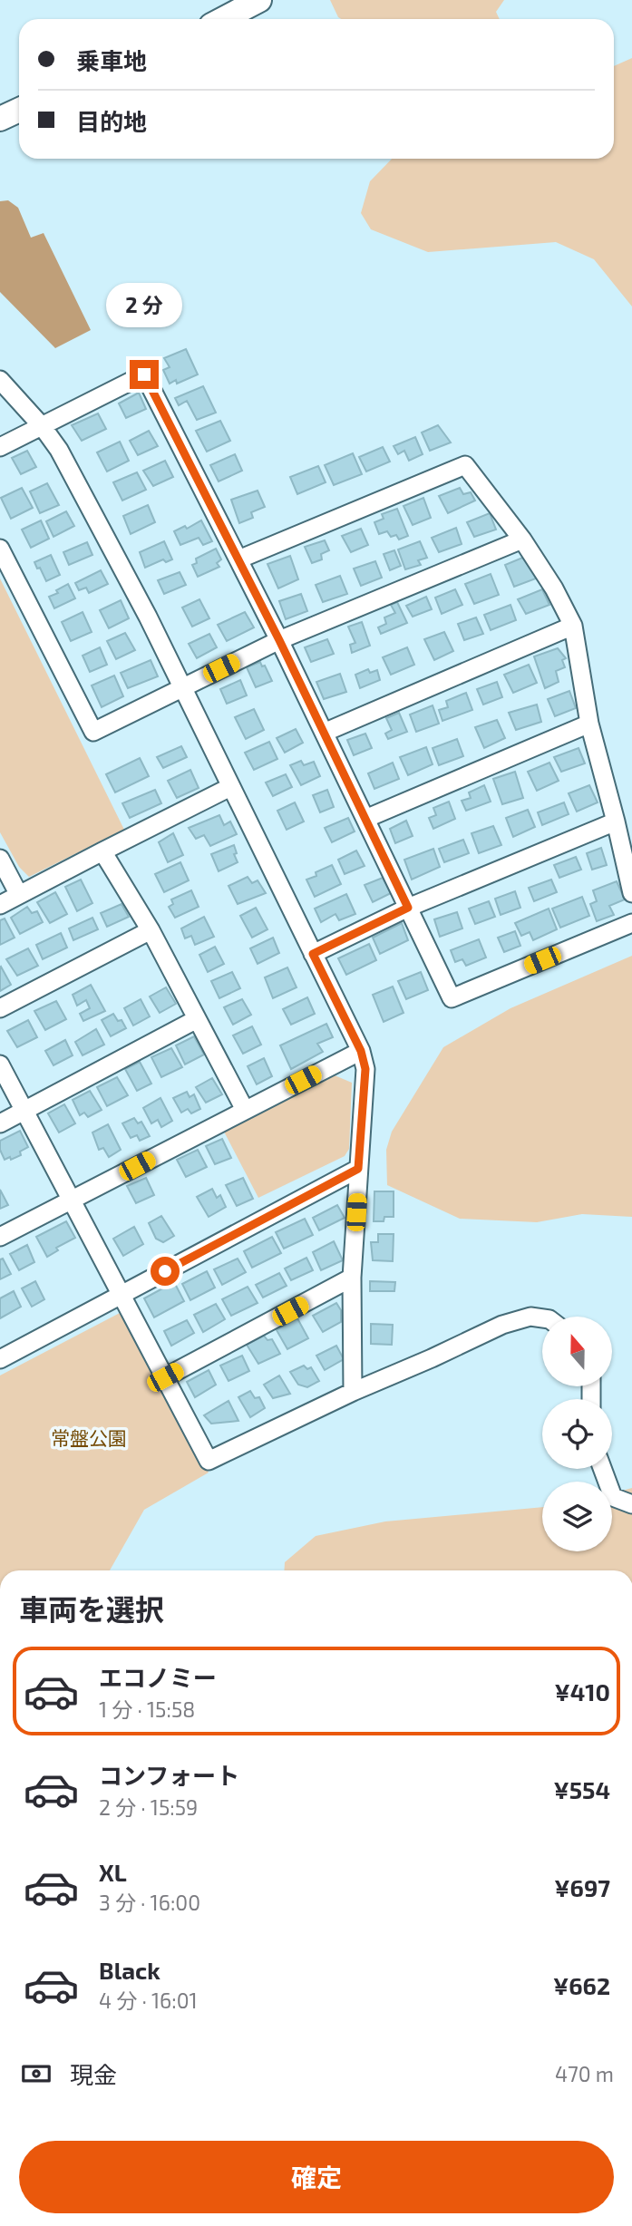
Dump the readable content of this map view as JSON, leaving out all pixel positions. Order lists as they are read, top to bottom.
{
  "parks": ["常盤公園"],
  "north": "top",
  "page": {
    "banner": ["乗車地", "目的地"],
    "bubble": "2 分",
    "heading": "車両を選択",
    "list": [
      {
        "name": "エコノミー",
        "note": "1 分 · 15:58",
        "value": "¥410"
      },
      {
        "name": "コンフォート",
        "note": "2 分 · 15:59",
        "value": "¥554"
      },
      {
        "name": "XL",
        "note": "3 分 · 16:00",
        "value": "¥697"
      },
      {
        "name": "Black",
        "note": "4 分 · 16:01",
        "value": "¥662"
      }
    ],
    "pay": ["現金", "470 m"],
    "buttons": "確定"
  }
}
